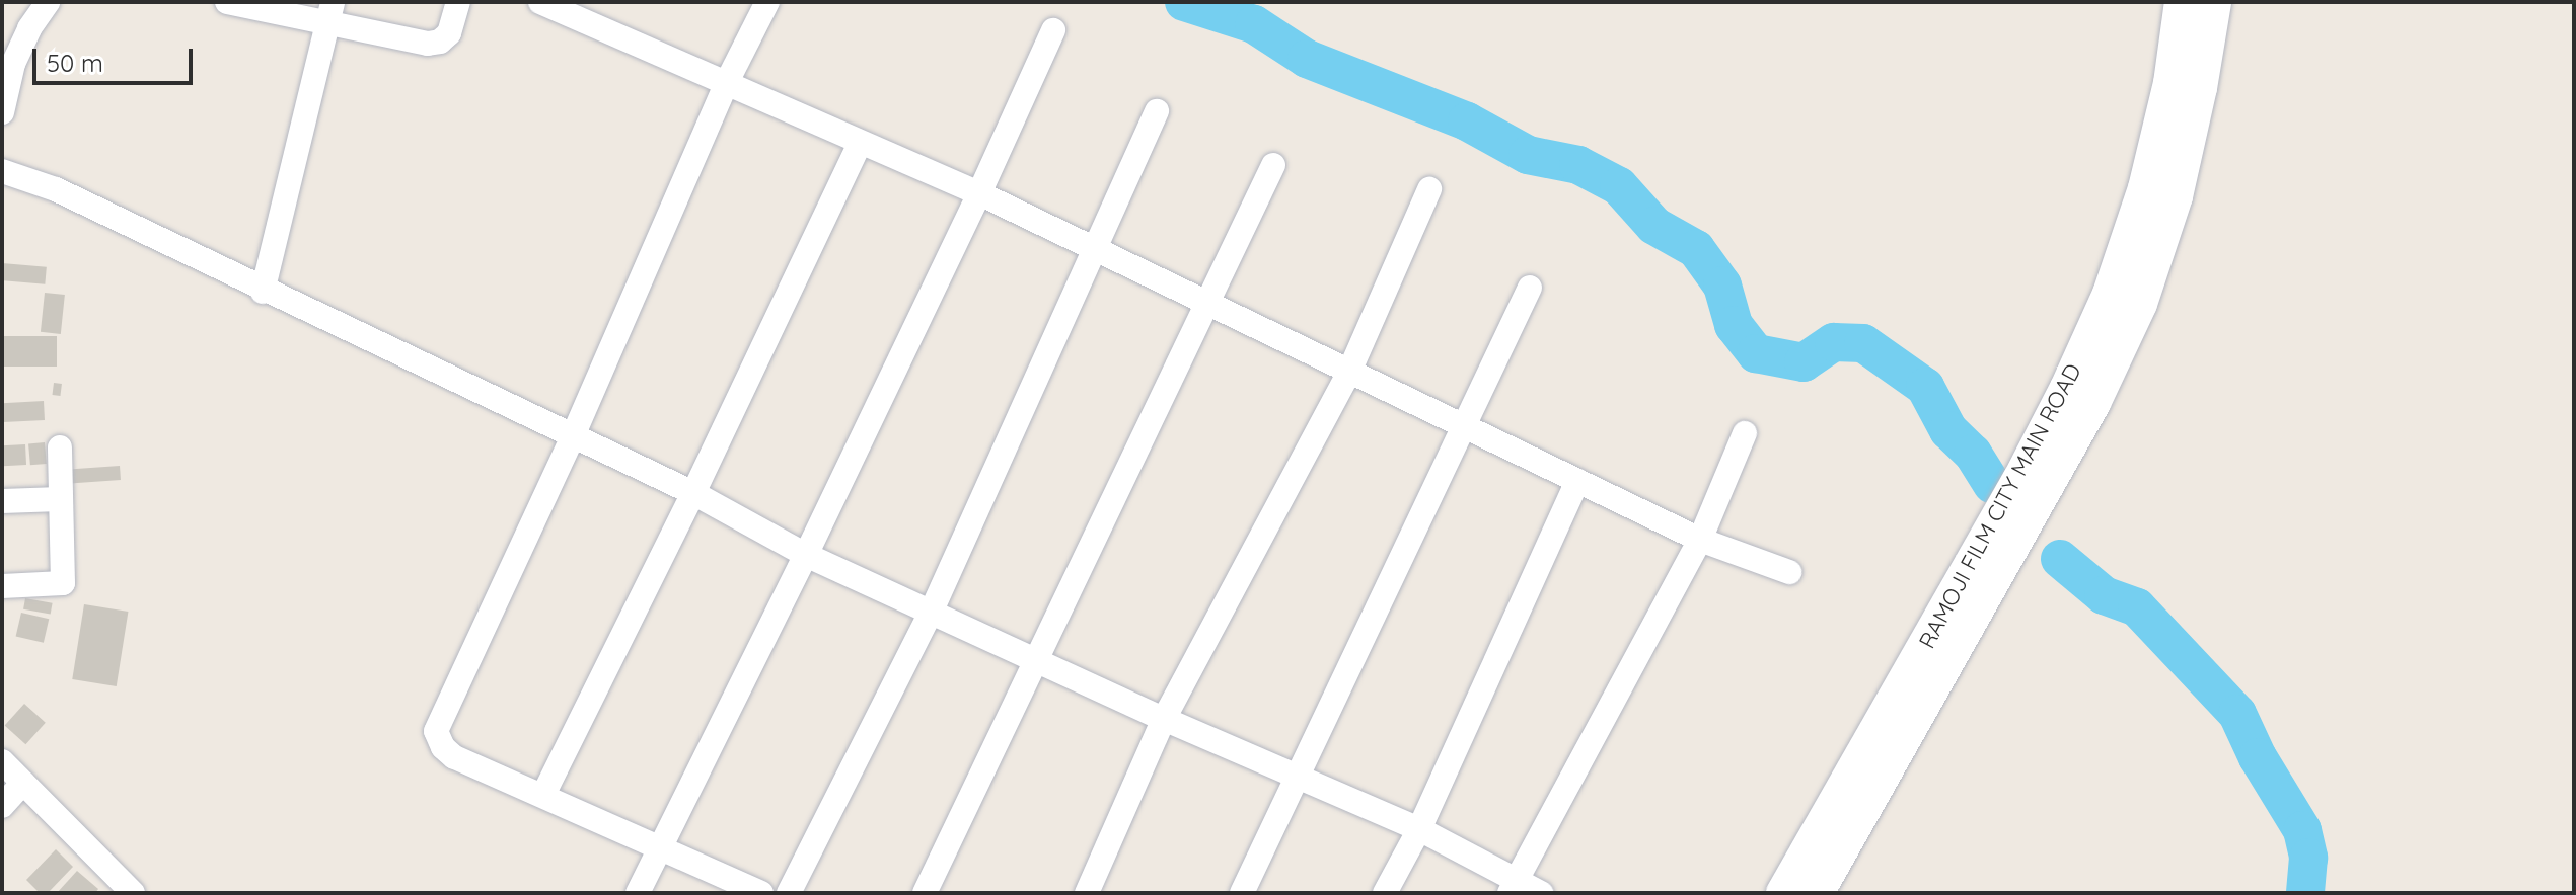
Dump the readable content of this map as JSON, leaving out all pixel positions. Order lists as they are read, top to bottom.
{
  "streets": {
    "street": ["RAMOJI FILM CITY MAIN ROAD"]
  },
  "scale_bar": "50 m"
}
